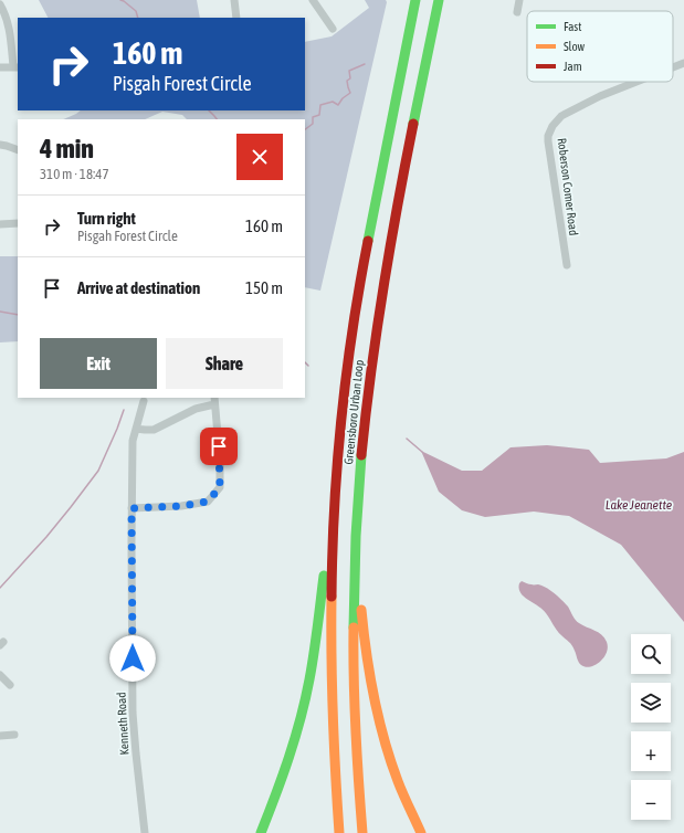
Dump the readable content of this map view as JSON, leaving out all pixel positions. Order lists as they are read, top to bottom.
{
  "streets": {
    "highway": ["Greensboro Urban Loop"],
    "street": ["Roberson Comer Road", "Kenneth Road"]
  },
  "water": ["Lake Jeanette"],
  "legend": ["Fast", "Slow", "Jam"],
  "page": {
    "turn": ["160 m", "Pisgah Forest Circle"],
    "heading": ["4 min", "310 m · 18:47"],
    "list": [
      {
        "name": "Turn right",
        "note": "Pisgah Forest Circle",
        "value": "160 m"
      },
      {
        "name": "Arrive at destination",
        "value": "150 m"
      }
    ],
    "buttons": ["Exit", "Share"],
    "map_buttons": ["+", "−"]
  }
}
